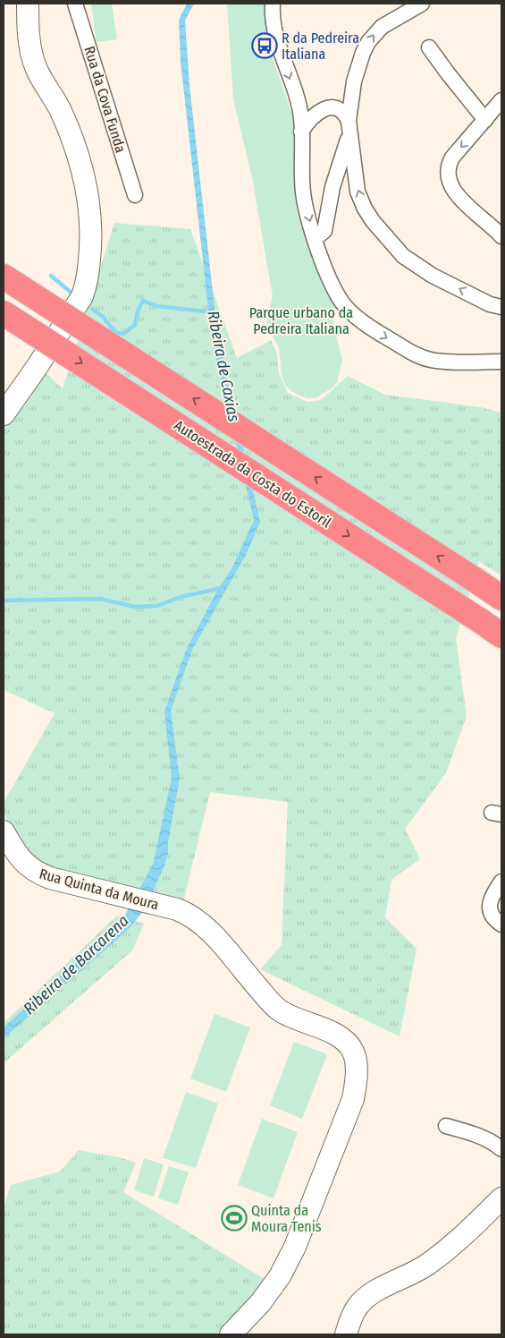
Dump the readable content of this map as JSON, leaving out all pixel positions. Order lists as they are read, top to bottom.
{
  "streets": {
    "highway": ["Autoestrada da Costa do Estoril"],
    "street": ["Rua da Cova Funda", "Rua Quinta da Moura"]
  },
  "water": ["Ribeira de Caxias", "Ribeira de Barcarena"],
  "parks": ["Parque urbano da Pedreira Italiana"],
  "places": {
    "bus stop": ["R da Pedreira Italiana"],
    "sports": ["Quinta da Moura Tenis"]
  }
}
